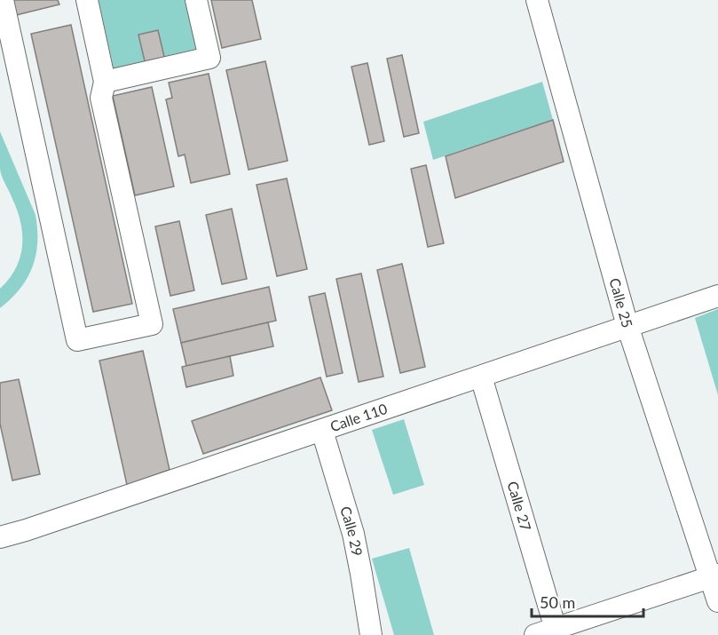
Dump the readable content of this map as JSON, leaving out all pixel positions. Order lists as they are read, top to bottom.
{
  "streets": {
    "street": [
      "Calle 25",
      "Calle 110",
      "Calle 27",
      "Calle 29"
    ]
  },
  "crossings": [
    ["Calle 25", "Calle 110"],
    ["Calle 110", "Calle 27"],
    ["Calle 110", "Calle 29"]
  ],
  "scale_bar": "50 m"
}
